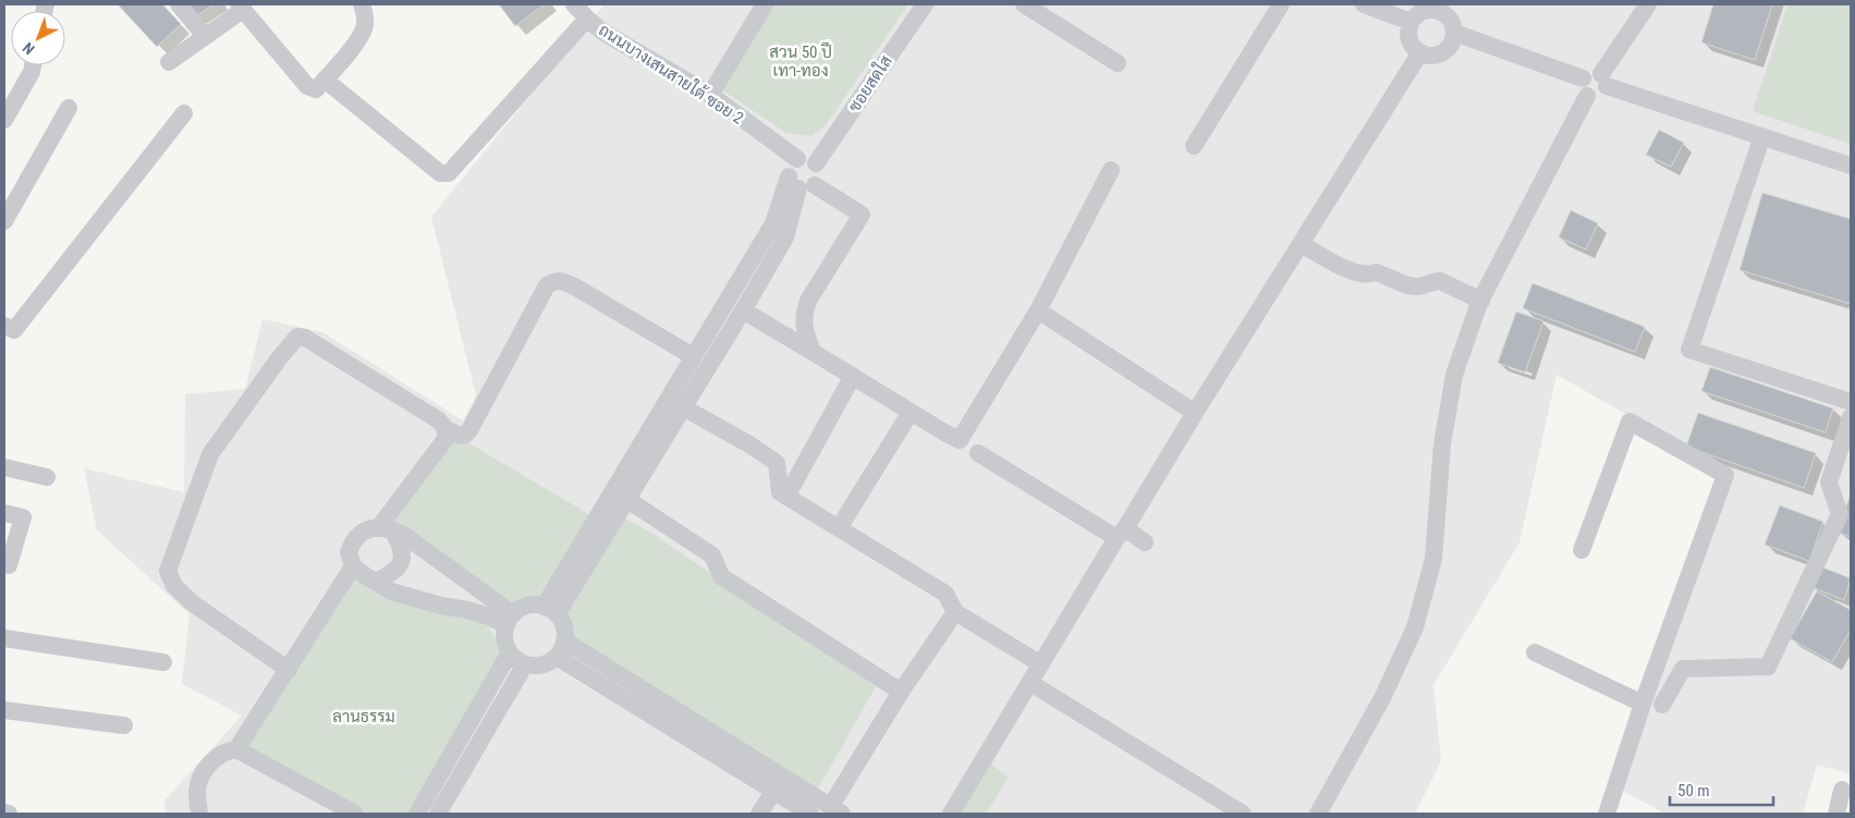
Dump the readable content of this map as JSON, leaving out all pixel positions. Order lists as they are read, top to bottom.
{
  "streets": {
    "street": ["ถนนบางเสนสายใต้ ซอย 2", "ซอยสดใส"]
  },
  "crossings": [
    ["ถนนบางเสนสายใต้ ซอย 2", "ซอยสดใส"]
  ],
  "parks": ["สวน 50 ปี เทา-ทอง", "ลานธรรม"],
  "scale_bar": "50 m",
  "north": "bottom left"
}
